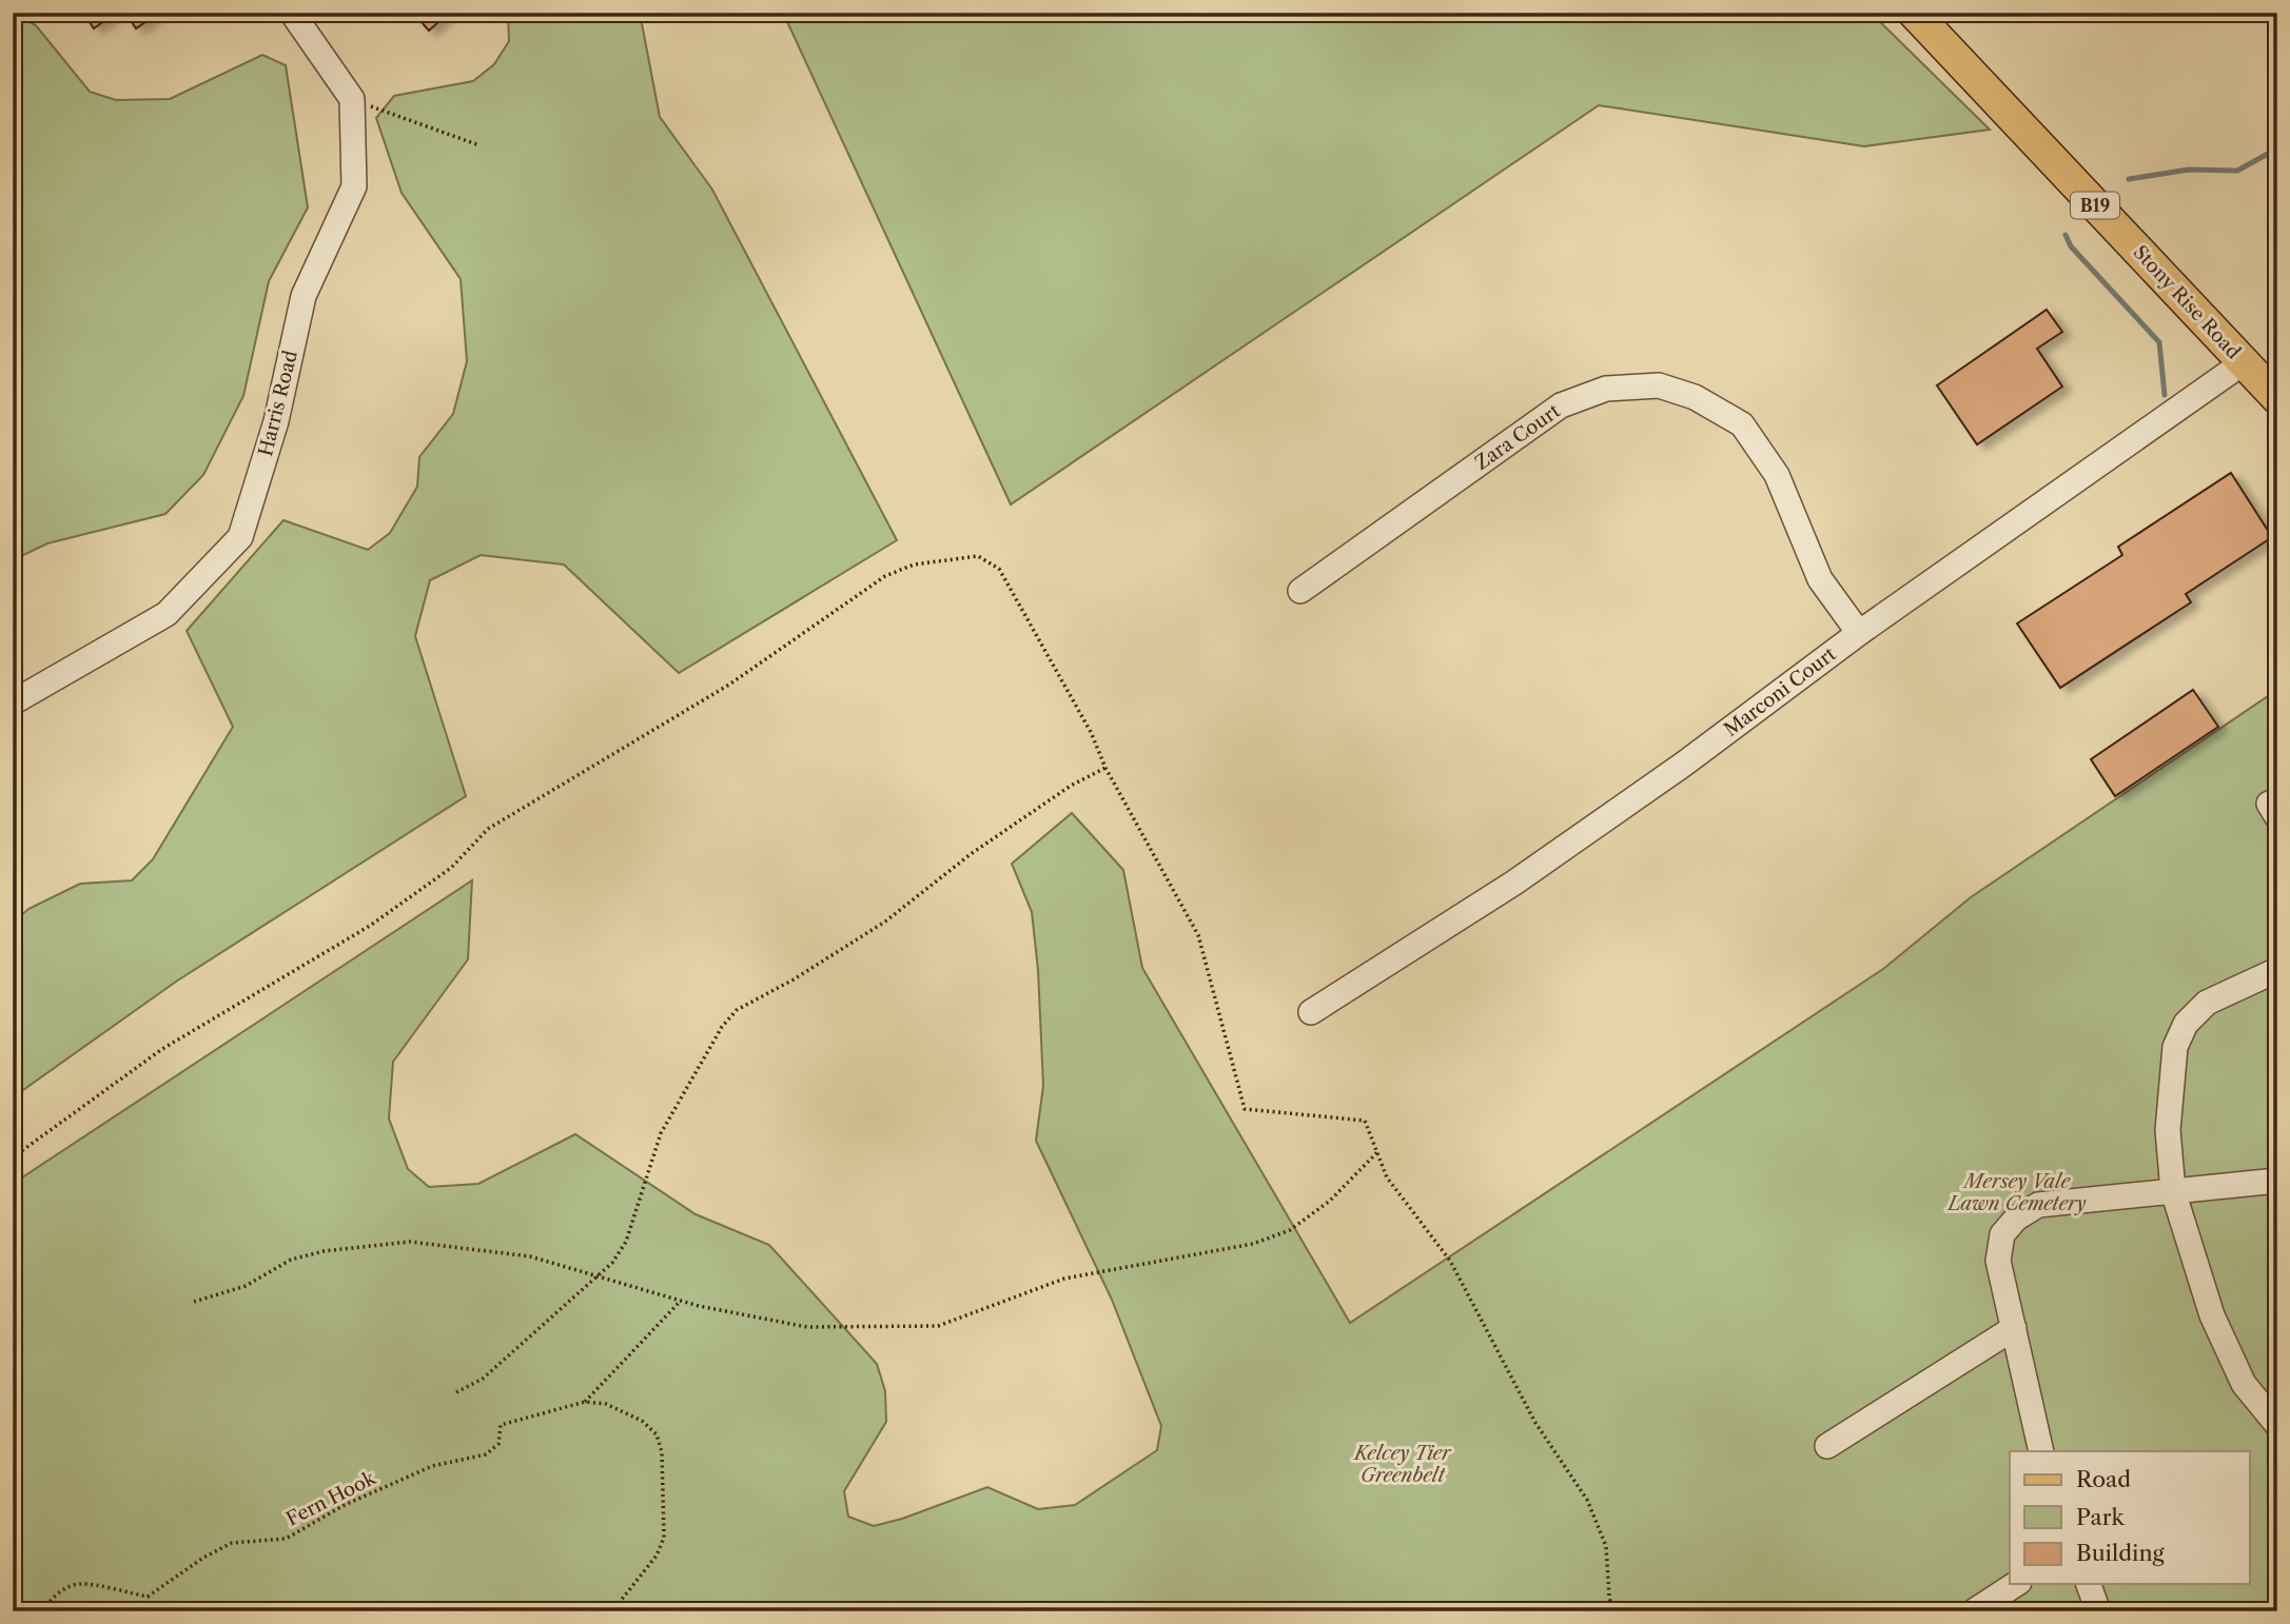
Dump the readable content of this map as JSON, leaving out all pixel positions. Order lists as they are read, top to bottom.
{
  "streets": {
    "main road": ["B19", "Stony Rise Road"],
    "street": ["Harris Road", "Zara Court", "Marconi Court"],
    "path": ["Fern Hook"]
  },
  "crossings": [
    ["Stony Rise Road", "Marconi Court"],
    ["Zara Court", "Marconi Court"]
  ],
  "parks": ["Mersey Vale Lawn Cemetery", "Kelcey Tier Greenbelt"],
  "legend": ["Road", "Park", "Building"]
}
